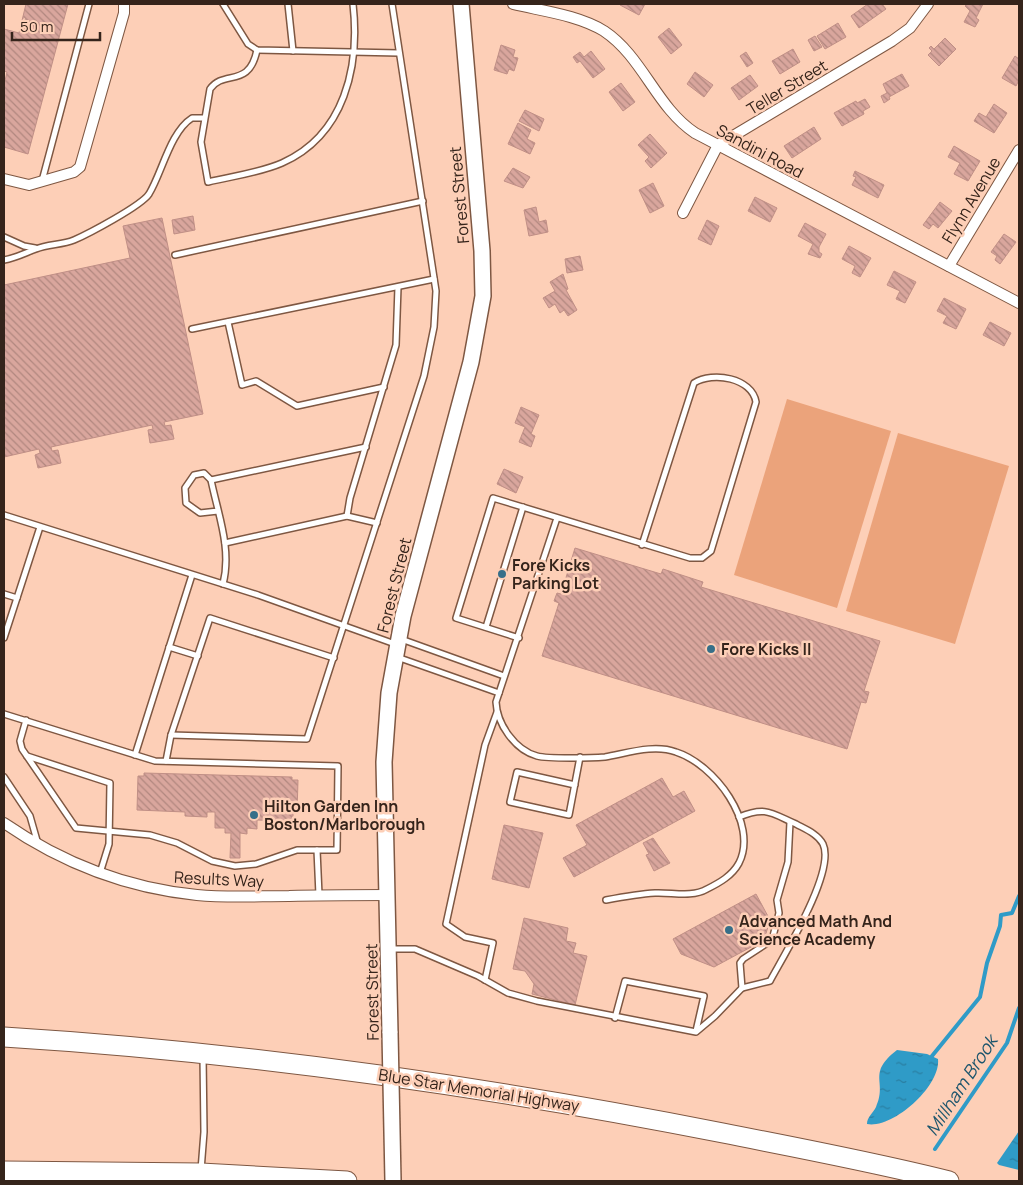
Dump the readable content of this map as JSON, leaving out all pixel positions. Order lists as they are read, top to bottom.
{
  "streets": {
    "highway": ["Blue Star Memorial Highway"],
    "main road": ["Forest Street"],
    "street": [
      "Teller Street",
      "Sandini Road",
      "Flynn Avenue",
      "Results Way"
    ]
  },
  "crossings": [
    ["Teller Street", "Sandini Road"],
    ["Sandini Road", "Flynn Avenue"],
    ["Forest Street", "Results Way"]
  ],
  "water": ["Millham Brook"],
  "places": [
    "Fore Kicks Parking Lot",
    "Fore Kicks II",
    "Hilton Garden Inn Boston/Marlborough",
    "Advanced Math And Science Academy"
  ],
  "scale_bar": "50 m"
}
